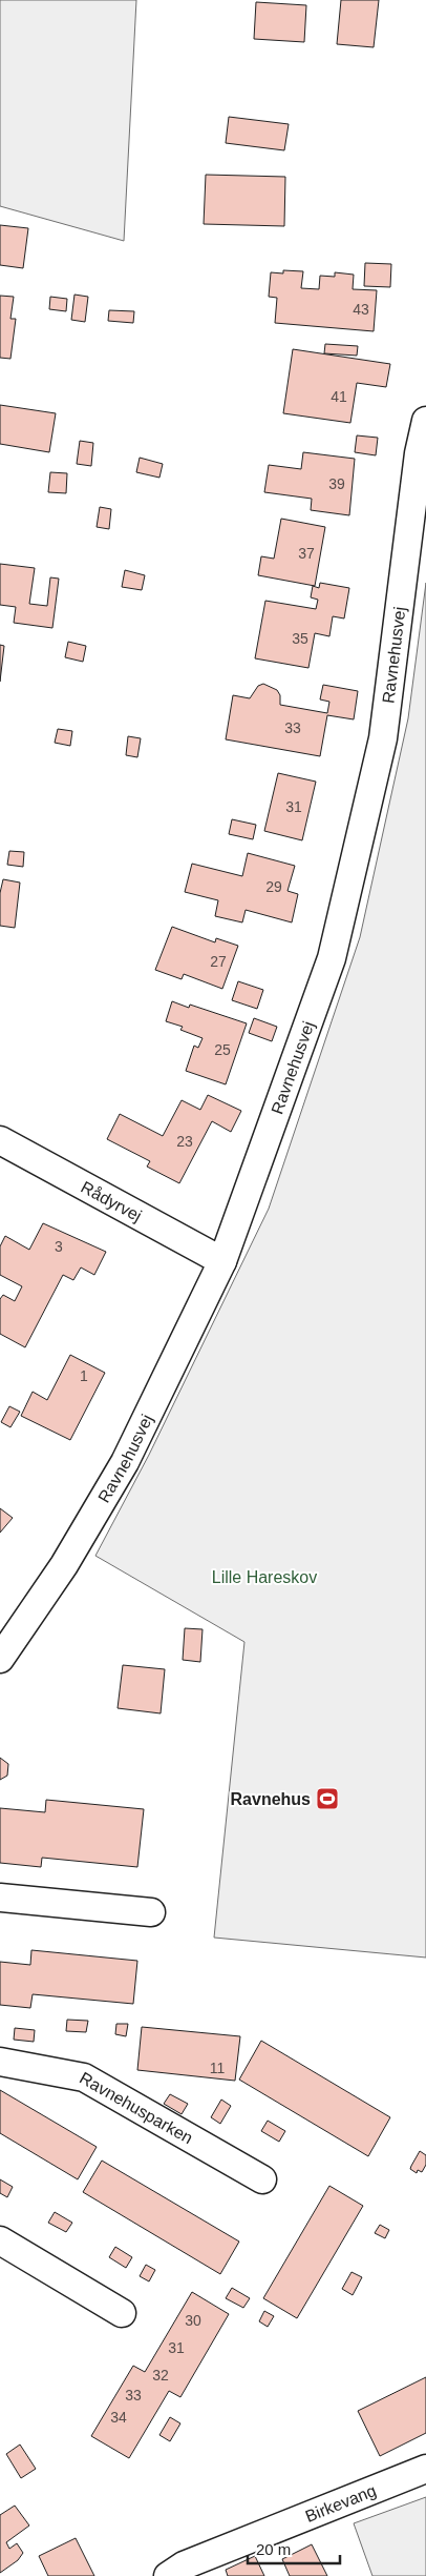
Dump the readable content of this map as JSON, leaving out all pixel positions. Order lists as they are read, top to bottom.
{
  "streets": {
    "street": [
      "Ravnehusvej",
      "Rådyrvej",
      "Ravnehusparken",
      "Birkevang"
    ]
  },
  "crossings": [
    ["Ravnehusvej", "Rådyrvej"]
  ],
  "parks": ["Lille Hareskov"],
  "places": {
    "sports": ["Ravnehus"]
  },
  "house_numbers": [
    "43",
    "41",
    "39",
    "37",
    "35",
    "33",
    "31",
    "29",
    "27",
    "25",
    "23",
    "3",
    "1",
    "11",
    "30",
    "31",
    "32",
    "33",
    "34"
  ],
  "scale_bar": "20 m"
}
